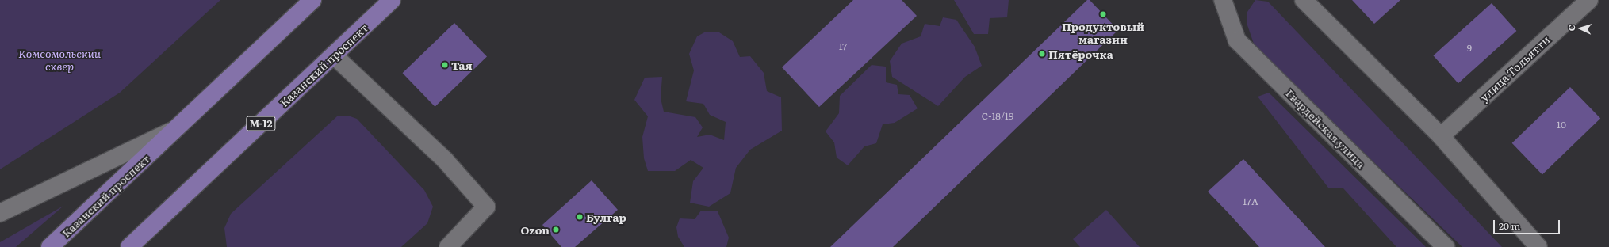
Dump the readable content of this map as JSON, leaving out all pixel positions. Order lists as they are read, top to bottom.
{
  "streets": {
    "main road": ["Казанский проспект", "М-12"],
    "street": ["улица Тольятти", "Гвардейская улица"]
  },
  "parks": ["Комсомольский сквер"],
  "places": [
    "Продуктовый магазин",
    "Пятёрочка",
    "Тая",
    "Булгар",
    "Ozon"
  ],
  "house_numbers": [
    "17",
    "9",
    "С-18/19",
    "10",
    "17А"
  ],
  "scale_bar": "20 m",
  "north": "left"
}
